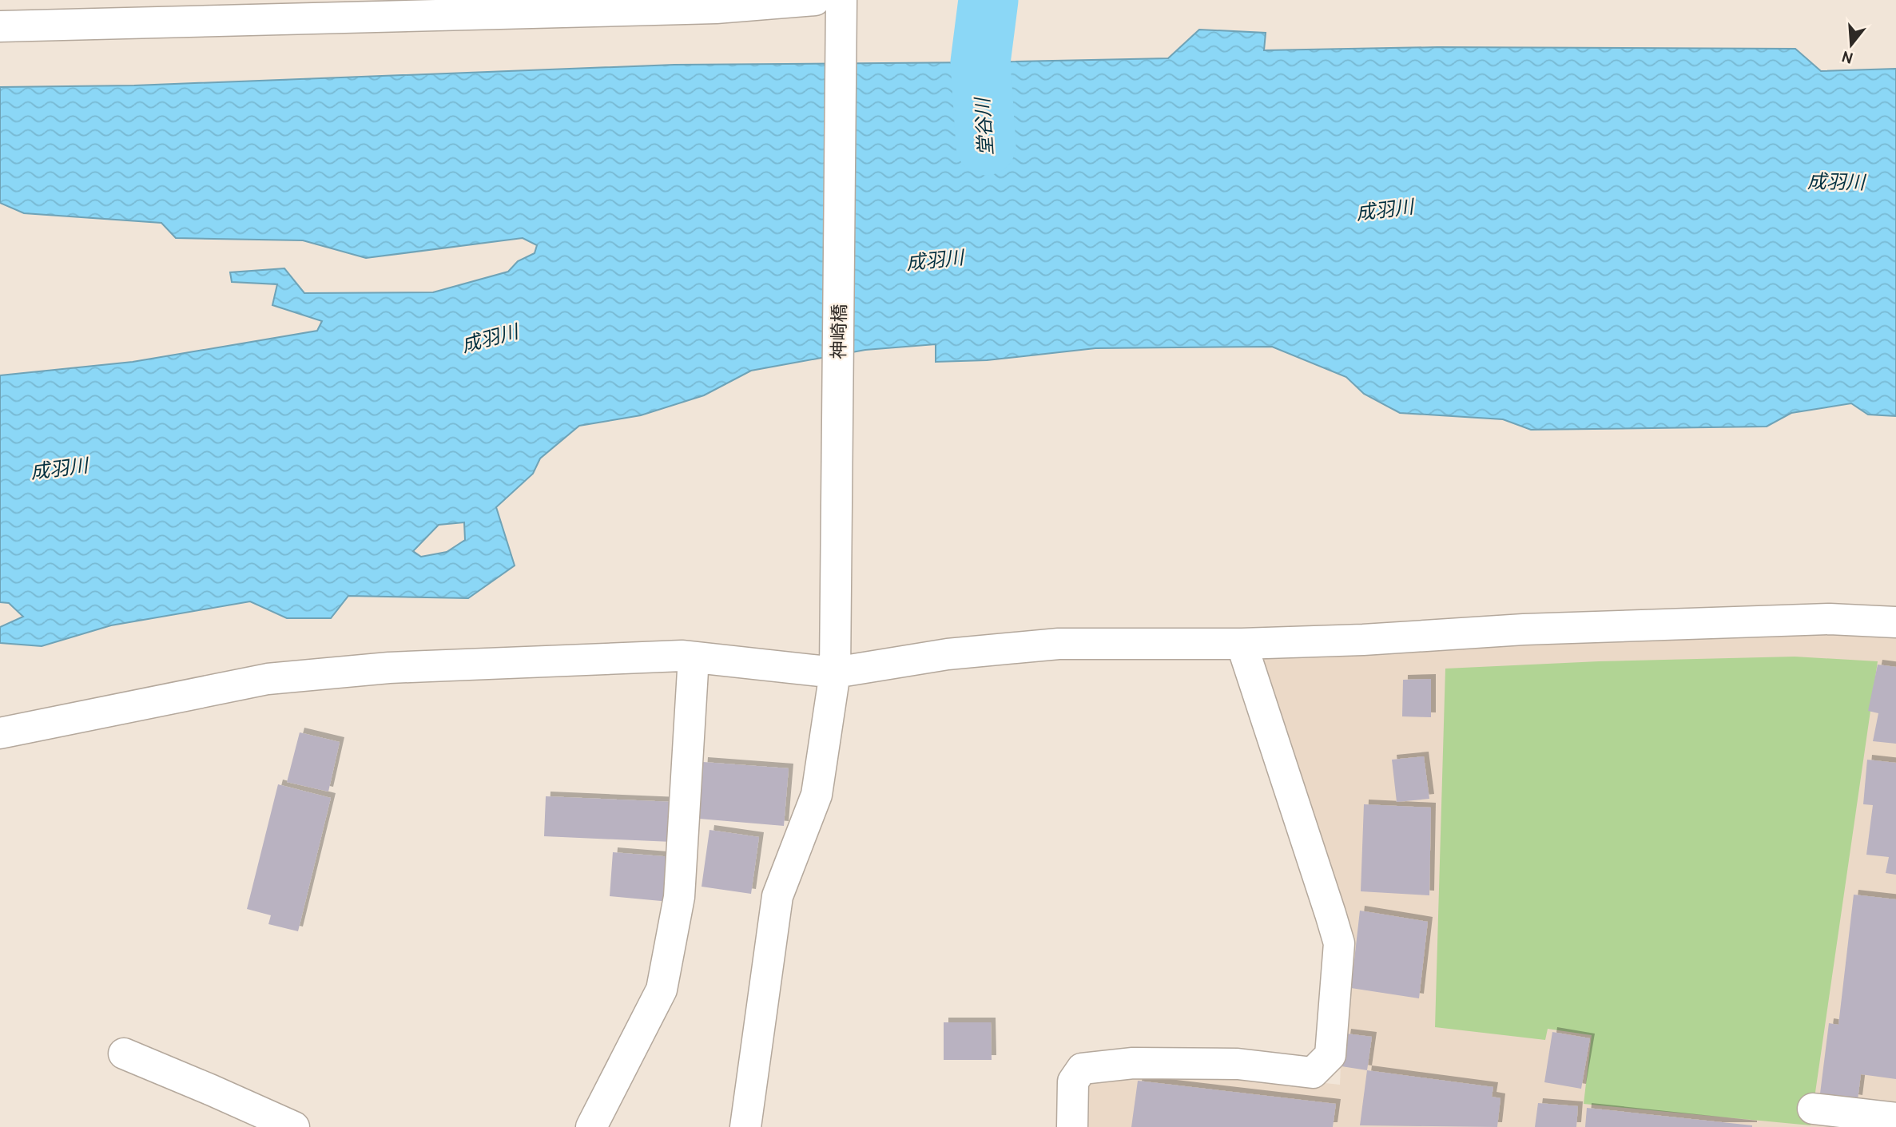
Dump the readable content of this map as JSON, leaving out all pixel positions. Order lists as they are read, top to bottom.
{
  "streets": {
    "street": ["神崎橋"]
  },
  "water": ["堂谷川", "成羽川"],
  "north": "bottom"
}
